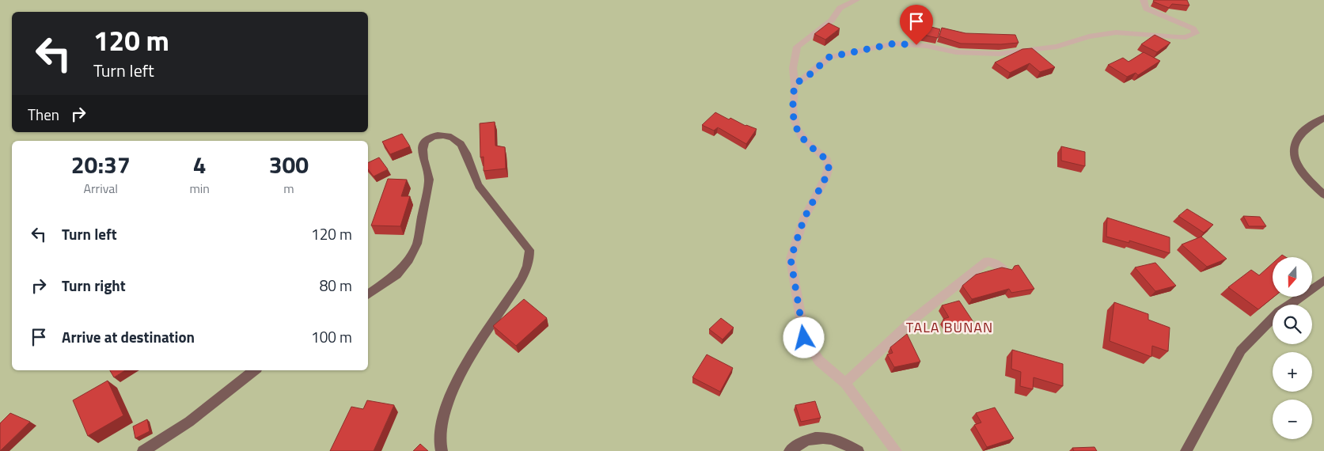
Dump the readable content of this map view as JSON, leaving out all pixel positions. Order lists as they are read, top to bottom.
{
  "districts": ["TALA BUNAN"],
  "north": "bottom",
  "page": {
    "turn": ["120 m", "Turn left"],
    "then": "Then",
    "eta": [
      "20:37",
      "Arrival",
      "4",
      "min",
      "300",
      "m"
    ],
    "list": [
      {
        "name": "Turn left",
        "value": "120 m"
      },
      {
        "name": "Turn right",
        "value": "80 m"
      },
      {
        "name": "Arrive at destination",
        "value": "100 m"
      }
    ],
    "map_buttons": ["+", "−"]
  }
}
